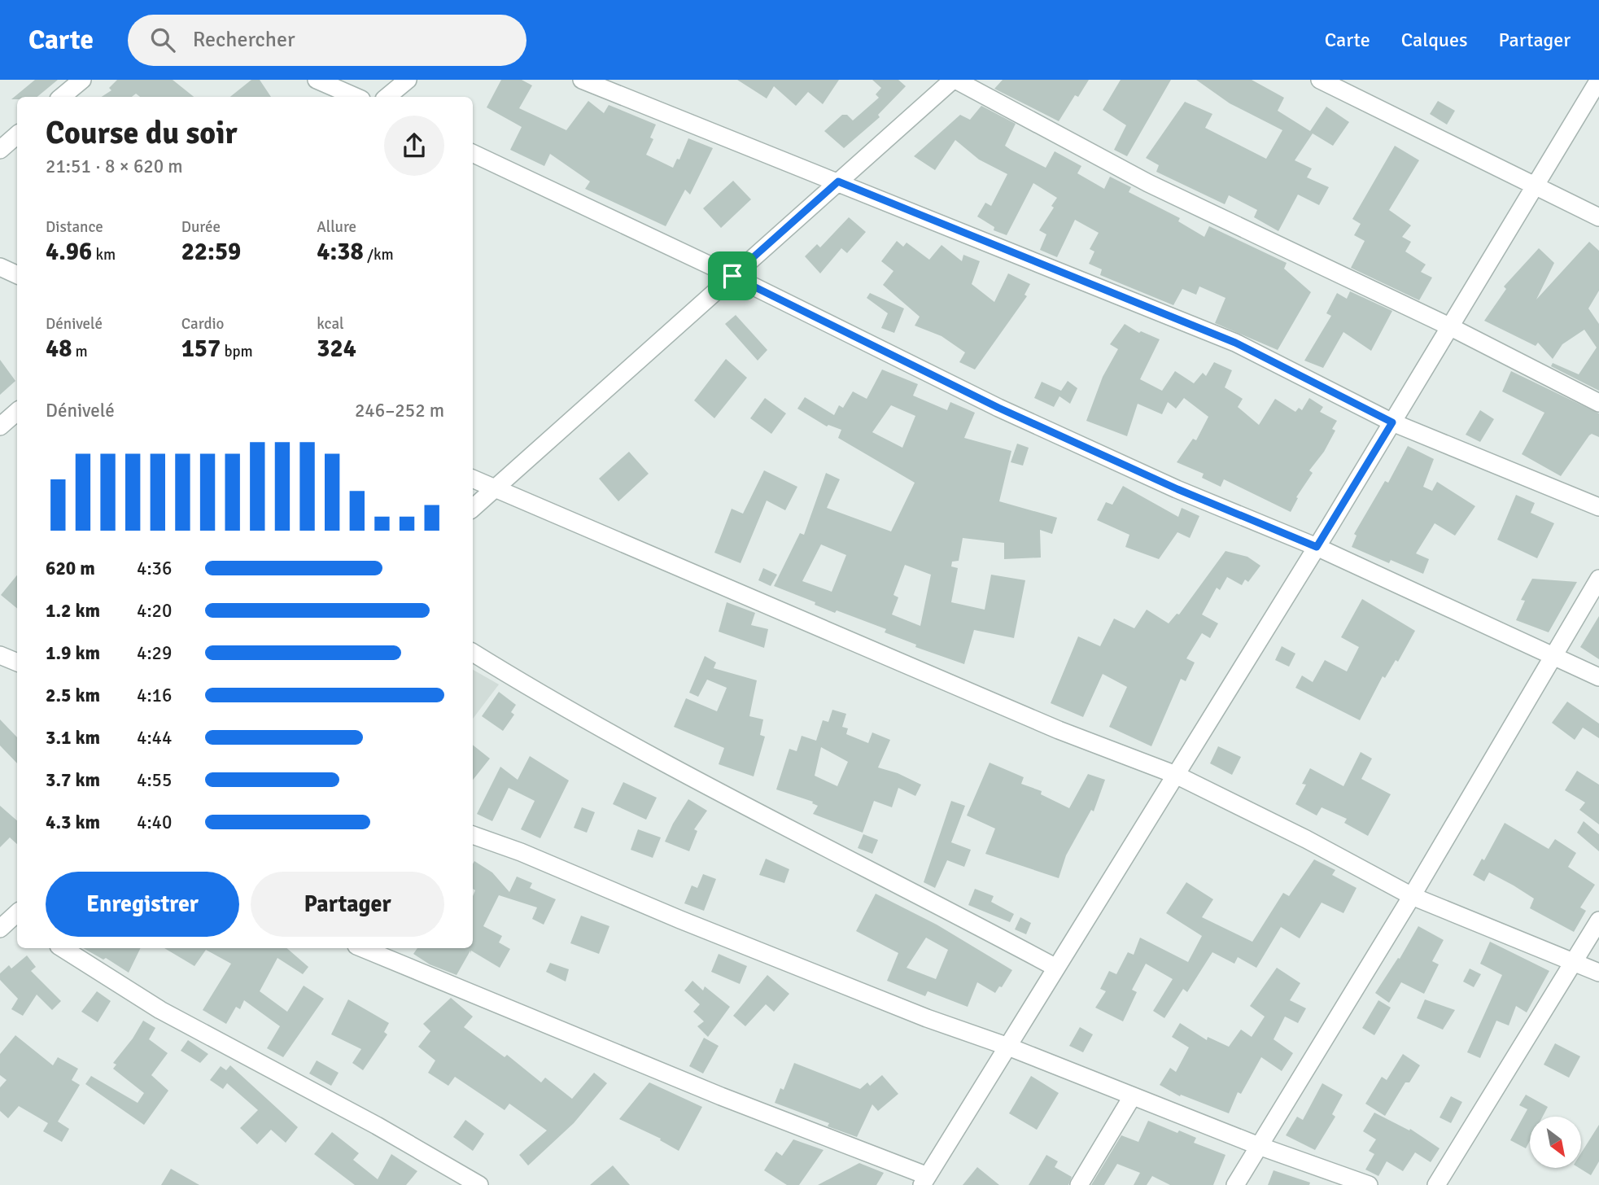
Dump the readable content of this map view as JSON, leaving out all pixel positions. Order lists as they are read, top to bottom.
{
  "north": "bottom right",
  "page": {
    "header": "Carte",
    "search": "Rechercher",
    "nav": ["Carte", "Calques", "Partager"],
    "heading": ["Course du soir", "21:51 · 8 × 620 m"],
    "stats": [
      ["Distance", "4.96 km"],
      ["Durée", "22:59"],
      ["Allure", "4:38 /km"],
      ["Dénivelé", "48 m"],
      ["Cardio", "157 bpm"],
      ["kcal", "324"]
    ],
    "chart": ["Dénivelé", "246–252 m"],
    "list": [
      {
        "name": "620 m",
        "note": "4:36"
      },
      {
        "name": "1.2 km",
        "note": "4:20"
      },
      {
        "name": "1.9 km",
        "note": "4:29"
      },
      {
        "name": "2.5 km",
        "note": "4:16"
      },
      {
        "name": "3.1 km",
        "note": "4:44"
      },
      {
        "name": "3.7 km",
        "note": "4:55"
      },
      {
        "name": "4.3 km",
        "note": "4:40"
      }
    ],
    "buttons": ["Enregistrer", "Partager"]
  }
}
